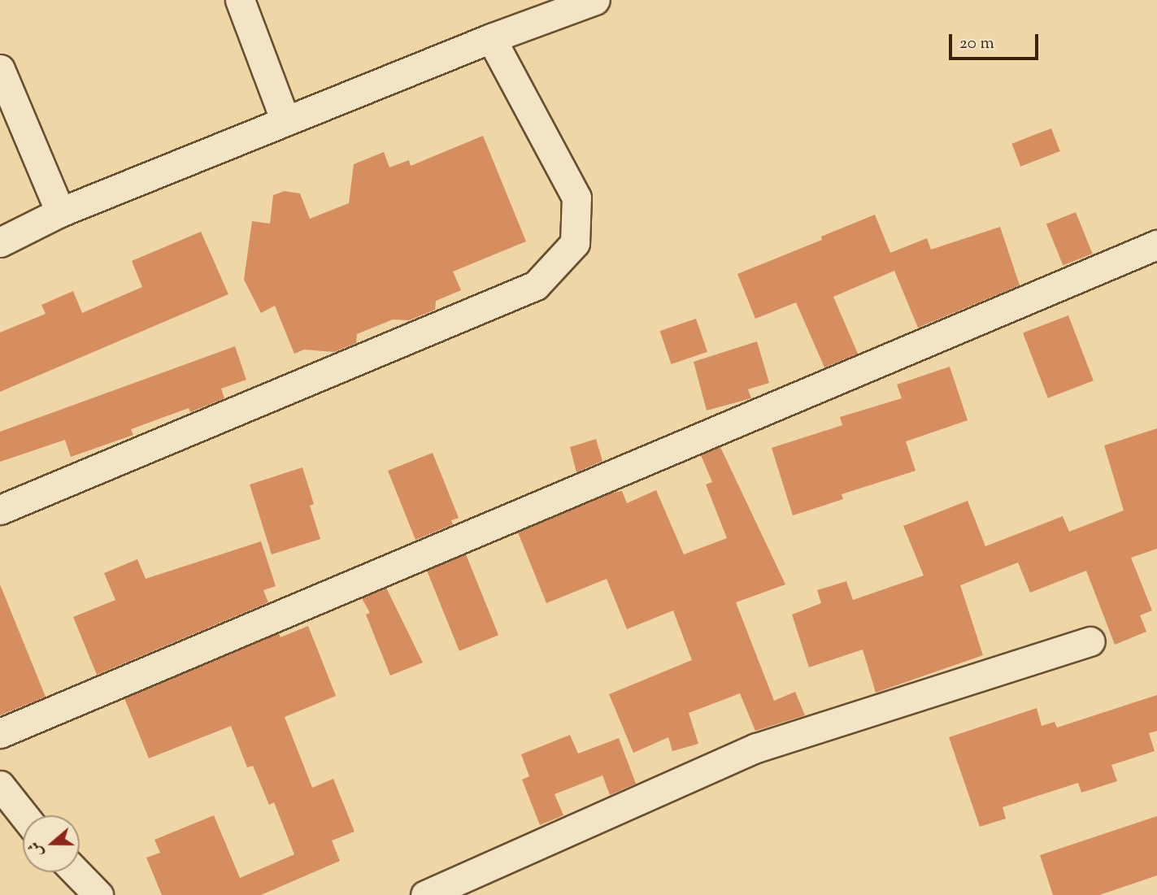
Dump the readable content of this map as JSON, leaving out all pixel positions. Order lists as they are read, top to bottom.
{
  "scale_bar": "20 m",
  "north": "left"
}
